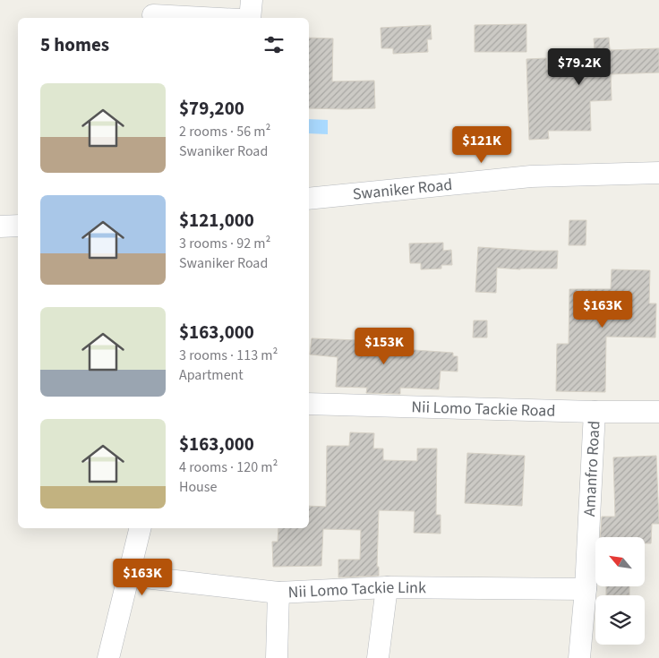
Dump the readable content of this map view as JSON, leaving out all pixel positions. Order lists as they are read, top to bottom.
{
  "streets": {
    "street": [
      "Swaniker Road",
      "Nii Lomo Tackie Road",
      "Amanfro Road",
      "Nii Lomo Tackie Link"
    ]
  },
  "crossings": [
    ["Nii Lomo Tackie Road", "Amanfro Road"],
    ["Amanfro Road", "Nii Lomo Tackie Link"]
  ],
  "north": "top left",
  "page": {
    "heading": "5 homes",
    "price": [
      "$79.2K",
      "$121K",
      "$163K",
      "$153K",
      "$163K"
    ],
    "list": [
      {
        "name": "$79,200",
        "note": "2 rooms · 56 m² · Swaniker Road"
      },
      {
        "name": "$121,000",
        "note": "3 rooms · 92 m² · Swaniker Road"
      },
      {
        "name": "$163,000",
        "note": "3 rooms · 113 m² · Apartment"
      },
      {
        "name": "$163,000",
        "note": "4 rooms · 120 m² · House"
      }
    ]
  }
}
